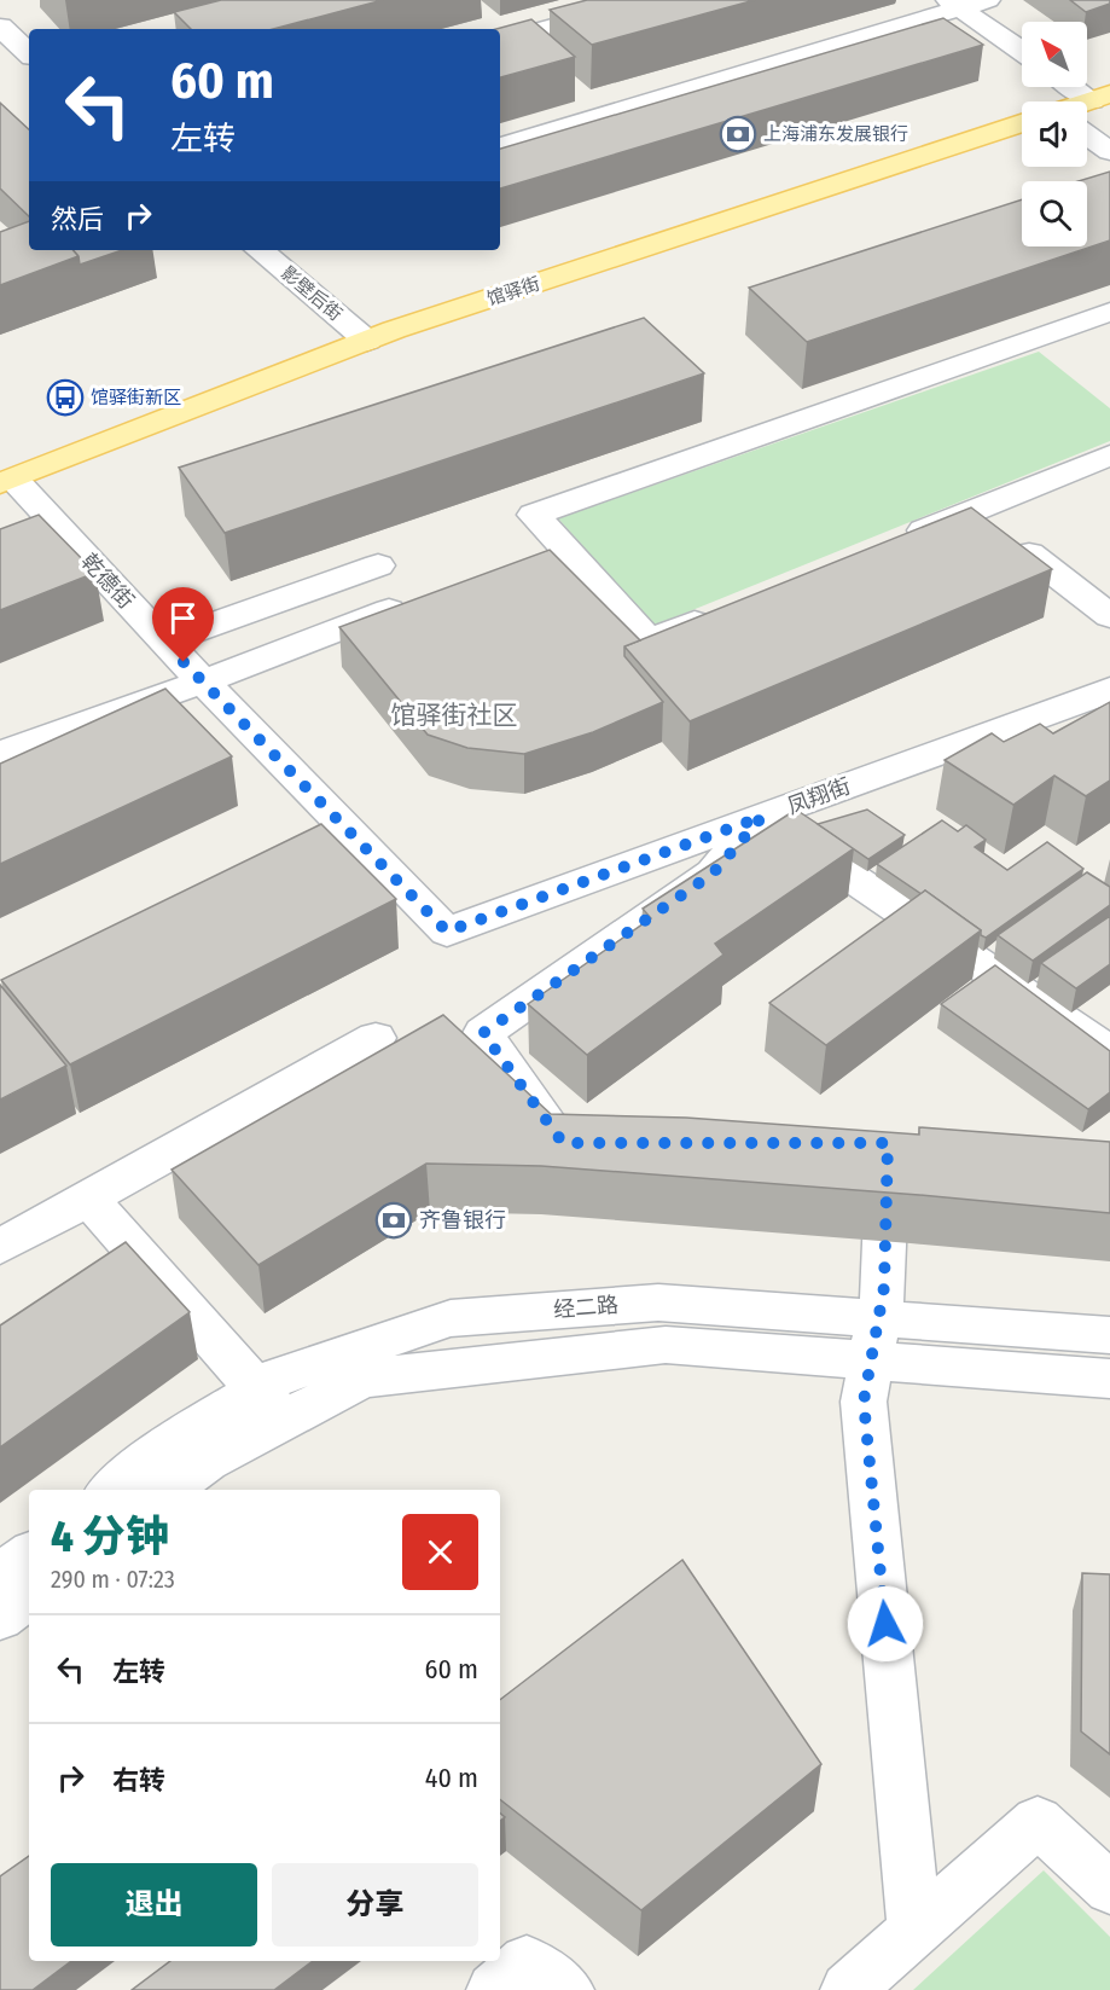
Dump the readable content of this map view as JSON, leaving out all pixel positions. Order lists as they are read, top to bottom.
{
  "streets": {
    "main road": ["馆驿街"],
    "street": [
      "影壁后街",
      "乾德街",
      "凤翔街",
      "经二路"
    ]
  },
  "crossings": [
    ["馆驿街", "影壁后街"],
    ["馆驿街", "乾德街"],
    ["乾德街", "凤翔街"]
  ],
  "districts": ["馆驿街社区"],
  "places": {
    "bank": ["上海浦东发展银行", "齐鲁银行"],
    "bus stop": ["馆驿街新区"]
  },
  "north": "top left",
  "page": {
    "turn": ["60 m", "左转"],
    "then": "然后",
    "heading": ["4 分钟", "290 m · 07:23"],
    "list": [
      {
        "name": "左转",
        "value": "60 m"
      },
      {
        "name": "右转",
        "value": "40 m"
      }
    ],
    "buttons": ["退出", "分享"]
  }
}
